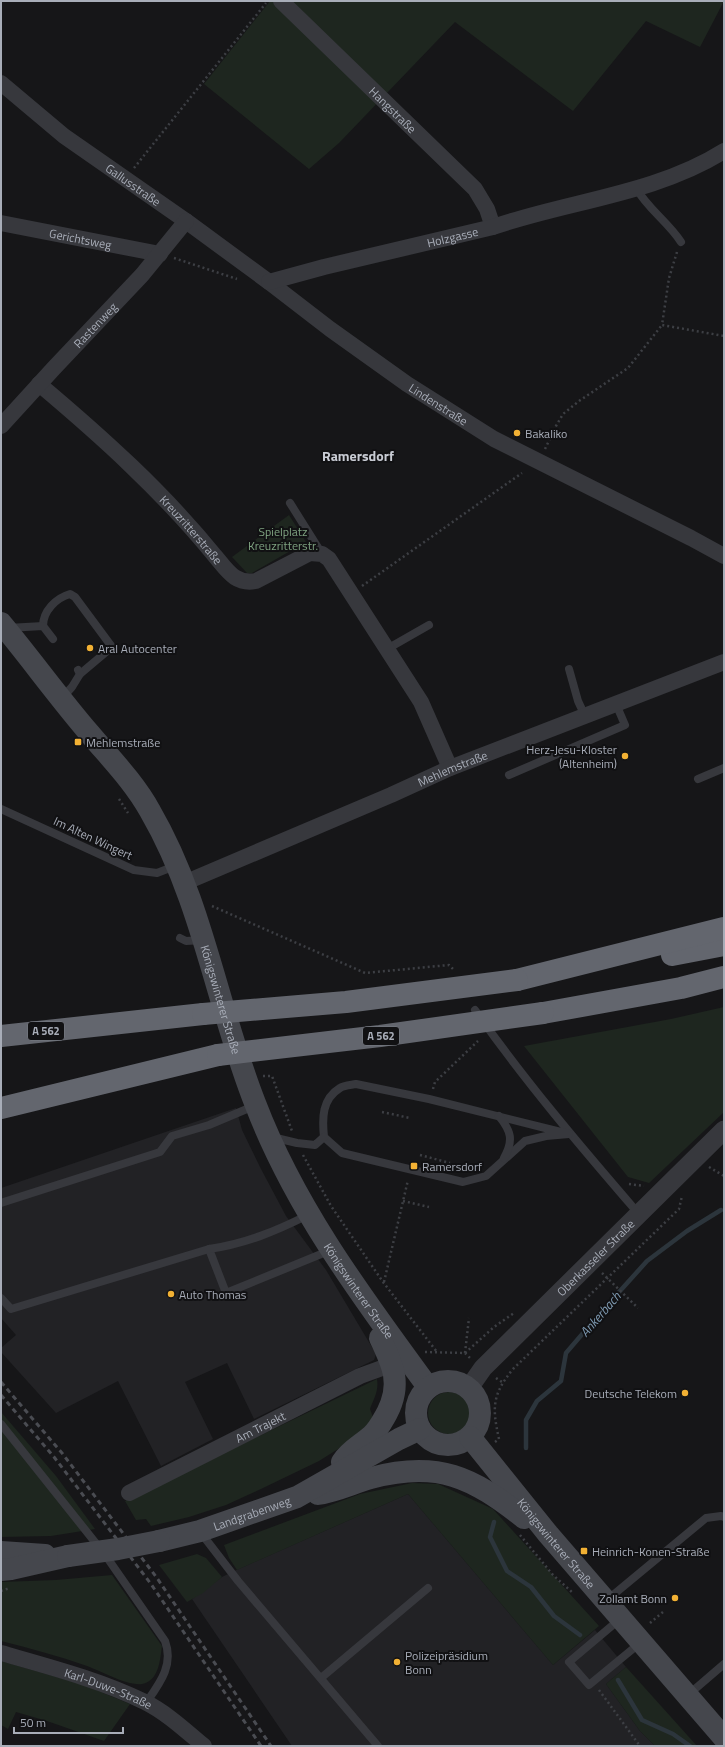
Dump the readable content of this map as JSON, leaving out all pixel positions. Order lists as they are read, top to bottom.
{
  "streets": {
    "highway": ["A 562"],
    "main road": ["Königswinterer Straße", "Landgrabenweg"],
    "street": [
      "Hangstraße",
      "Gallusstraße",
      "Holzgasse",
      "Gerichtsweg",
      "Rastenweg",
      "Lindenstraße",
      "Kreuzritterstraße",
      "Mehlemstraße",
      "Oberkasseler Straße",
      "Am Trajekt",
      "Karl-Duwe-Straße"
    ],
    "lane": ["Im Alten Wingert"]
  },
  "crossings": [
    ["Hangstraße", "Holzgasse"],
    ["Gallusstraße", "Holzgasse"],
    ["Gallusstraße", "Rastenweg"],
    ["Gallusstraße", "Lindenstraße"],
    ["Holzgasse", "Lindenstraße"],
    ["Gerichtsweg", "Rastenweg"],
    ["Rastenweg", "Kreuzritterstraße"],
    ["Mehlemstraße", "Im Alten Wingert"],
    ["Mehlemstraße", "Königswinterer Straße"],
    ["Im Alten Wingert", "Königswinterer Straße"],
    ["Königswinterer Straße", "Oberkasseler Straße"],
    ["Königswinterer Straße", "Landgrabenweg"],
    ["Oberkasseler Straße", "Landgrabenweg"]
  ],
  "districts": ["Ramersdorf"],
  "water": ["Ankerbach"],
  "parks": ["Spielplatz Kreuzritterstr."],
  "places": {
    "other": [
      "Bakaliko",
      "Aral Autocenter",
      "Herz-Jesu-Kloster (Altenheim)",
      "Auto Thomas",
      "Deutsche Telekom",
      "Zollamt Bonn",
      "Polizeipräsidium Bonn"
    ],
    "transit": ["Mehlemstraße", "Ramersdorf", "Heinrich-Konen-Straße"]
  },
  "scale_bar": "50 m"
}
